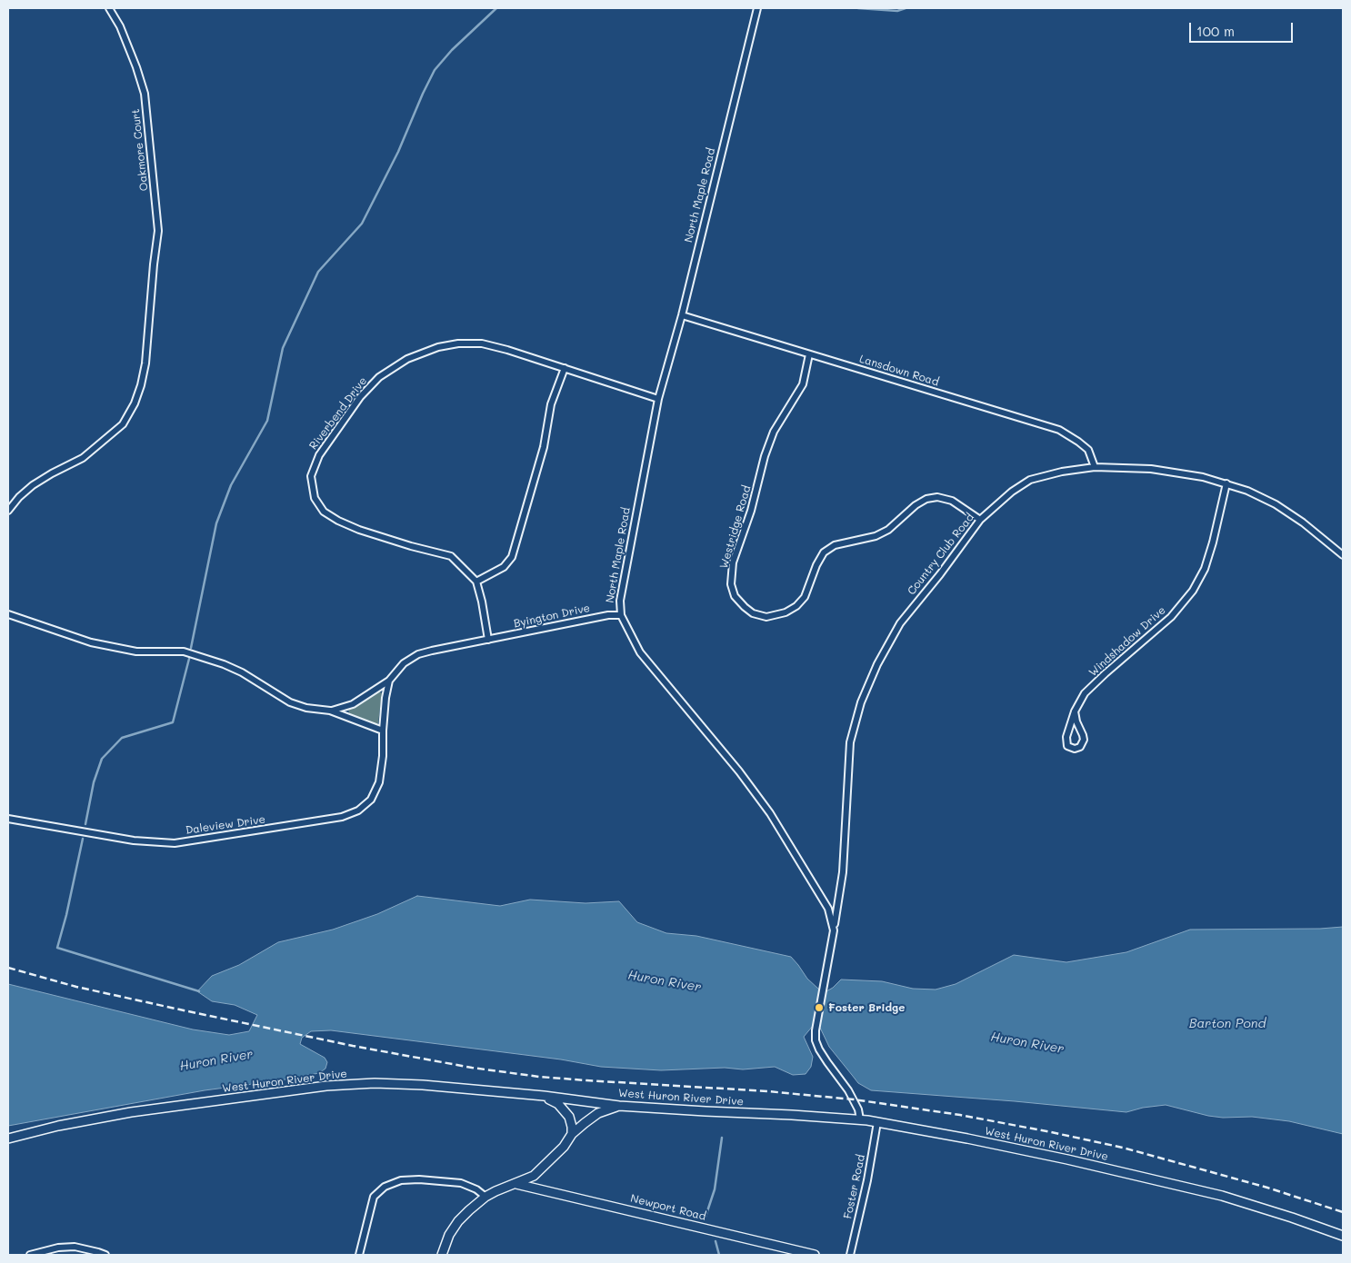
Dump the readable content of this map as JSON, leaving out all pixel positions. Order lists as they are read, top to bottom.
{
  "streets": {
    "street": [
      "Oakmore Court",
      "North Maple Road",
      "Lansdown Road",
      "Riverbend Drive",
      "Westridge Road",
      "Country Club Road",
      "Byington Drive",
      "Windshadow Drive",
      "Daleview Drive",
      "West Huron River Drive",
      "Foster Road",
      "Newport Road"
    ]
  },
  "crossings": [
    ["North Maple Road", "Lansdown Road"],
    ["North Maple Road", "Riverbend Drive"],
    ["North Maple Road", "Country Club Road"],
    ["North Maple Road", "Byington Drive"],
    ["North Maple Road", "West Huron River Drive"],
    ["Lansdown Road", "Westridge Road"],
    ["Lansdown Road", "Country Club Road"],
    ["Westridge Road", "Country Club Road"],
    ["Country Club Road", "Windshadow Drive"],
    ["Byington Drive", "Daleview Drive"],
    ["West Huron River Drive", "Foster Road"]
  ],
  "water": ["Huron River", "Barton Pond"],
  "places": ["Foster Bridge"],
  "scale_bar": "100 m"
}
